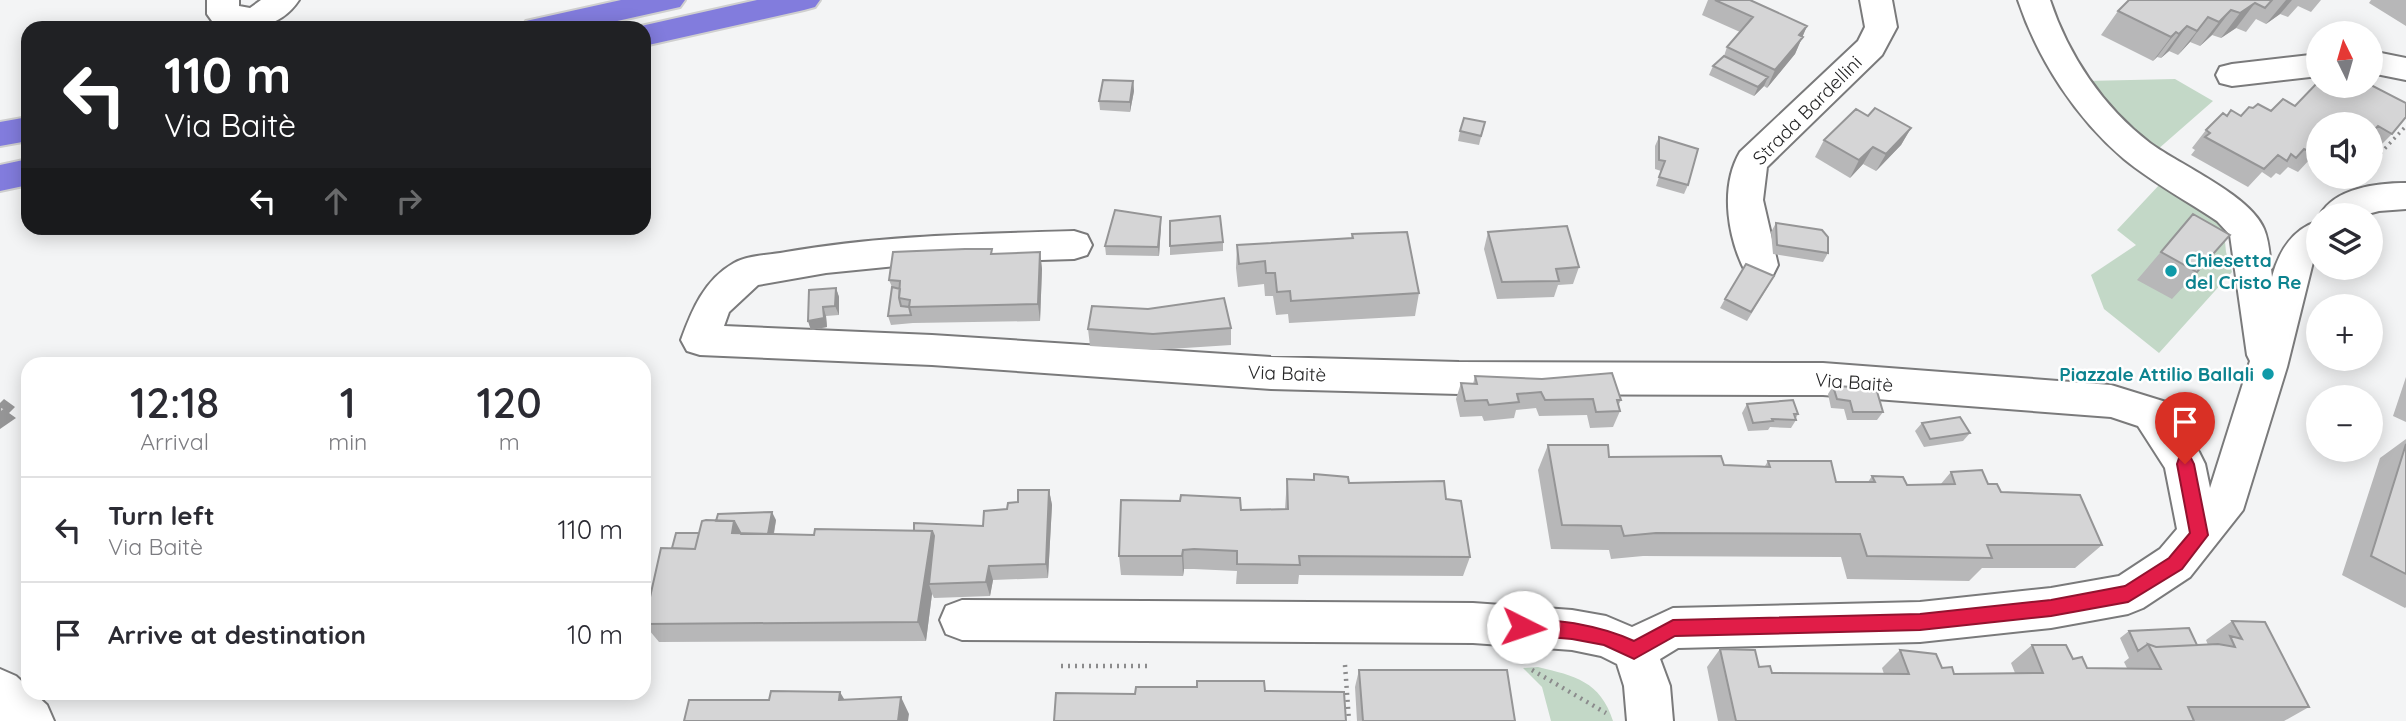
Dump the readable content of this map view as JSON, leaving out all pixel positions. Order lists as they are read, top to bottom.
{
  "streets": {
    "street": ["Strada Bardellini", "Via Baitè"]
  },
  "places": ["Chiesetta del Cristo Re", "Piazzale Attilio Ballali"],
  "north": "top",
  "page": {
    "map_buttons": ["+", "−"],
    "turn": ["110 m", "Via Baitè"],
    "eta": [
      "12:18",
      "Arrival",
      "1",
      "min",
      "120",
      "m"
    ],
    "list": [
      {
        "name": "Turn left",
        "note": "Via Baitè",
        "value": "110 m"
      },
      {
        "name": "Arrive at destination",
        "value": "10 m"
      }
    ]
  }
}
